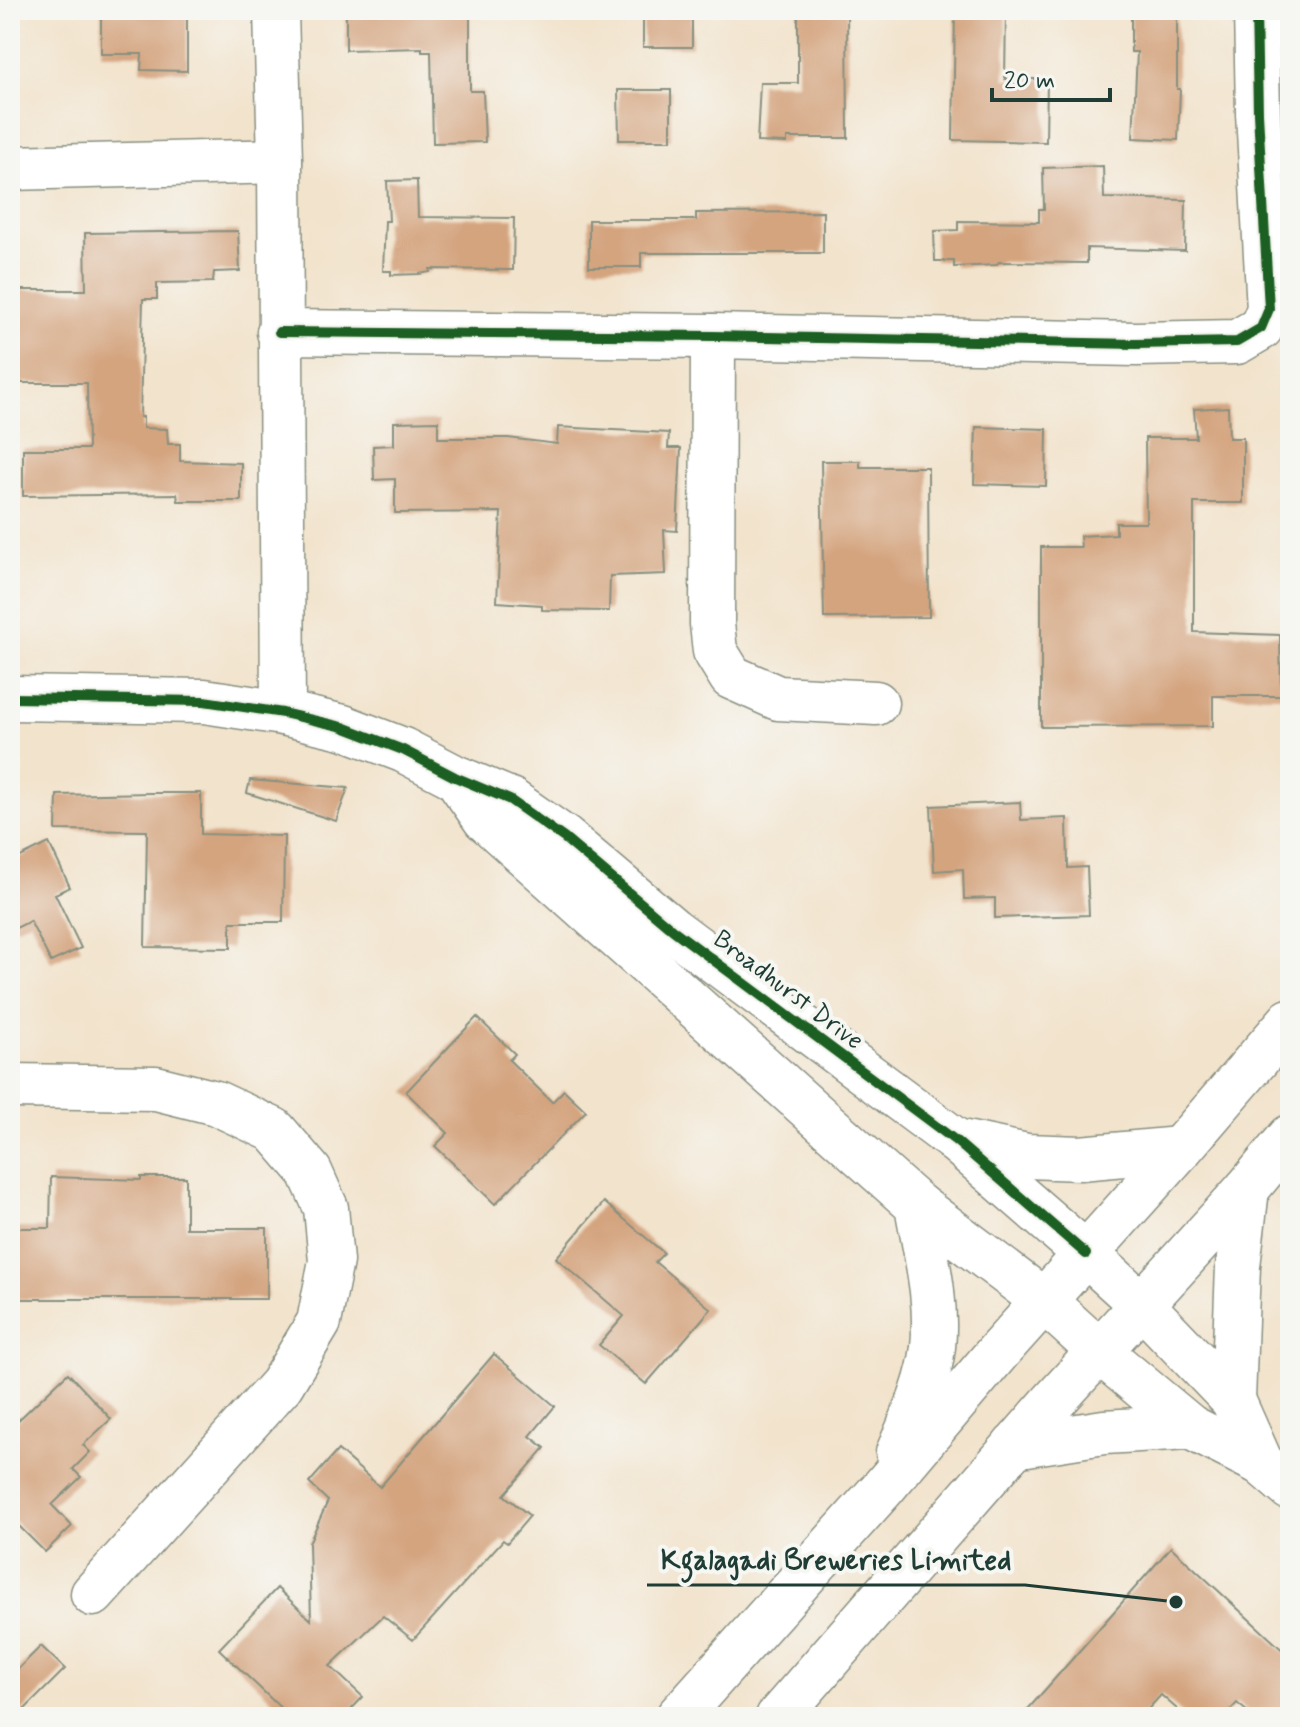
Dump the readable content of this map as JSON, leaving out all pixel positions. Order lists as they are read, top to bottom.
{
  "streets": {
    "street": ["Broadhurst Drive"]
  },
  "places": ["Kgalagadi Breweries Limited"],
  "scale_bar": "20 m"
}
